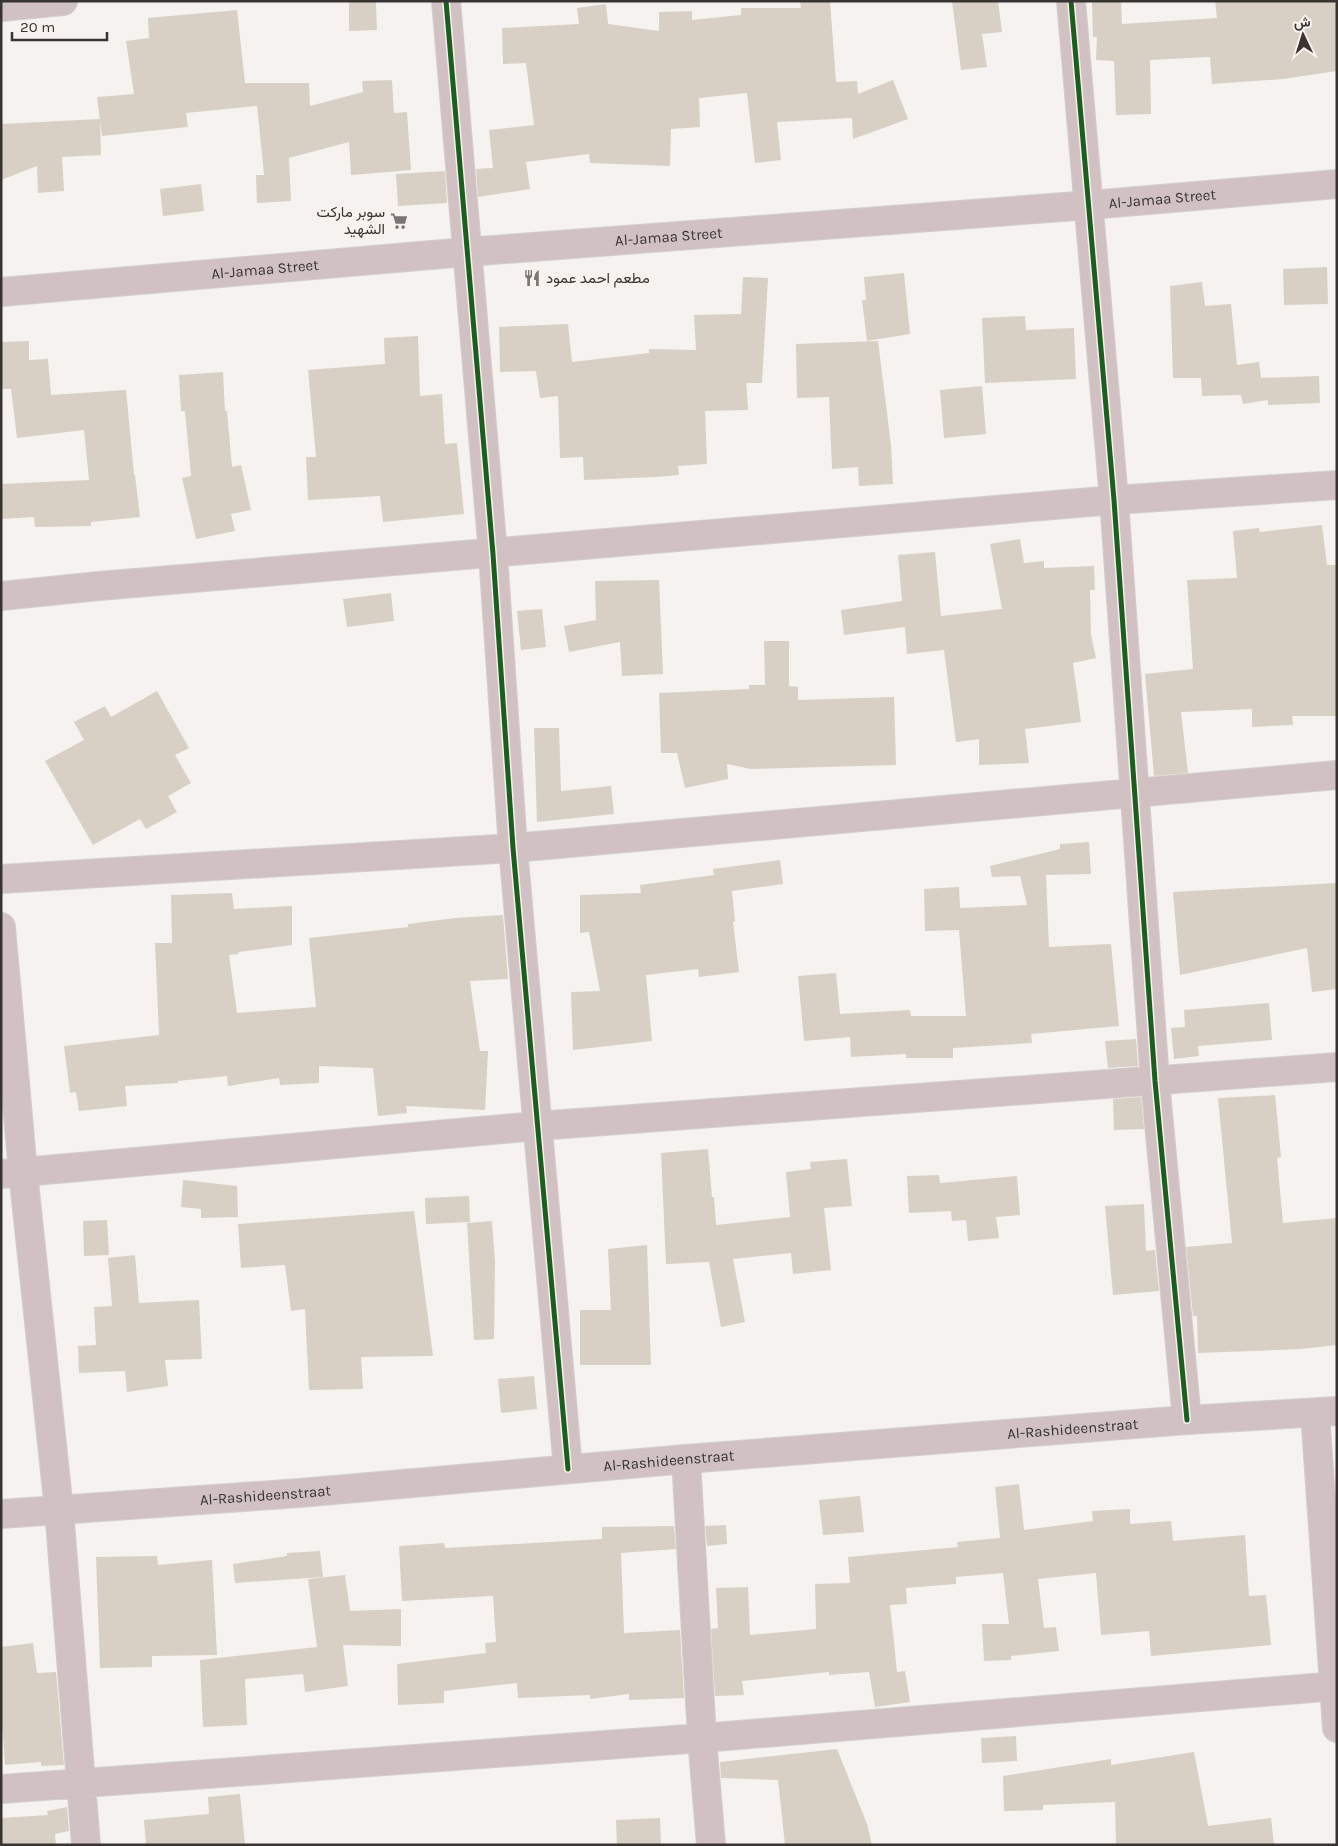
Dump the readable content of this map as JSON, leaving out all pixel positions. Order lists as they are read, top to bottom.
{
  "streets": {
    "street": ["Al-Jamaa Street", "Al-Rashideenstraat"]
  },
  "places": {
    "supermarket": ["سوبر ماركت الشهيد"],
    "restaurant": ["مطعم احمد عمود"]
  },
  "scale_bar": "20 m",
  "north": "top"
}
